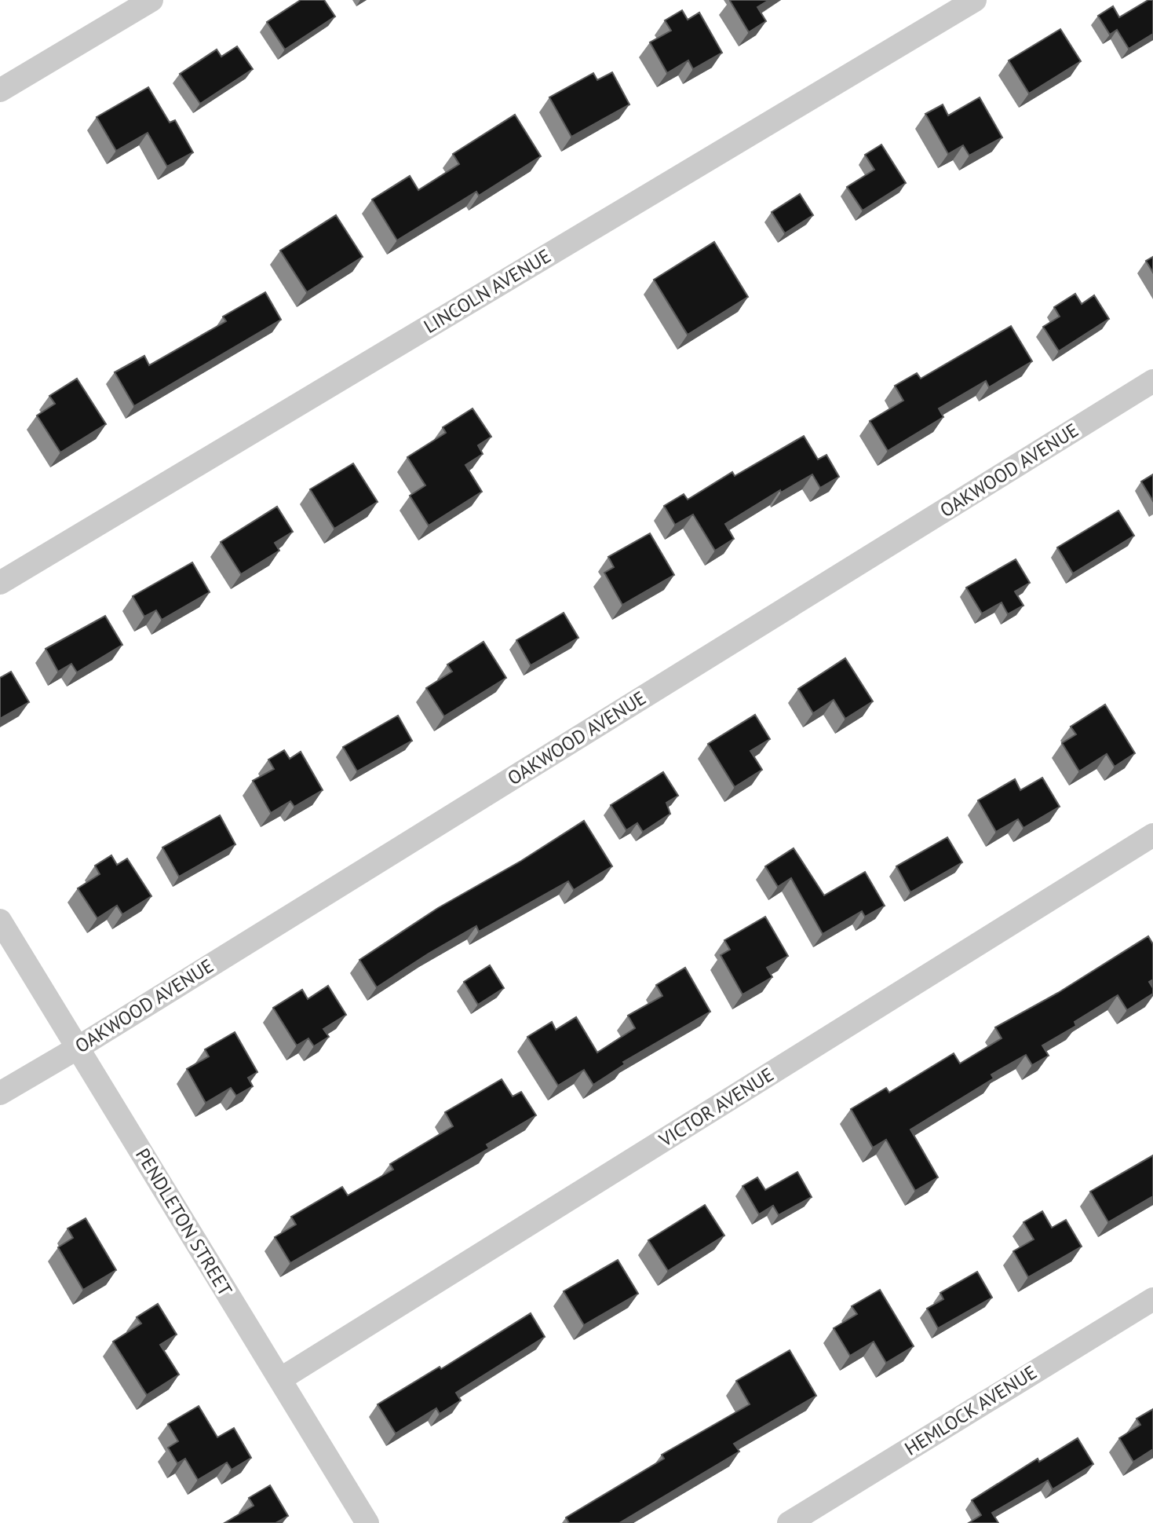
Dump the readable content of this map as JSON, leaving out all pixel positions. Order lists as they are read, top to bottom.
{
  "streets": {
    "street": [
      "LINCOLN AVENUE",
      "OAKWOOD AVENUE",
      "VICTOR AVENUE",
      "PENDLETON STREET",
      "HEMLOCK AVENUE"
    ]
  },
  "crossings": [
    ["OAKWOOD AVENUE", "PENDLETON STREET"],
    ["VICTOR AVENUE", "PENDLETON STREET"]
  ]
}
